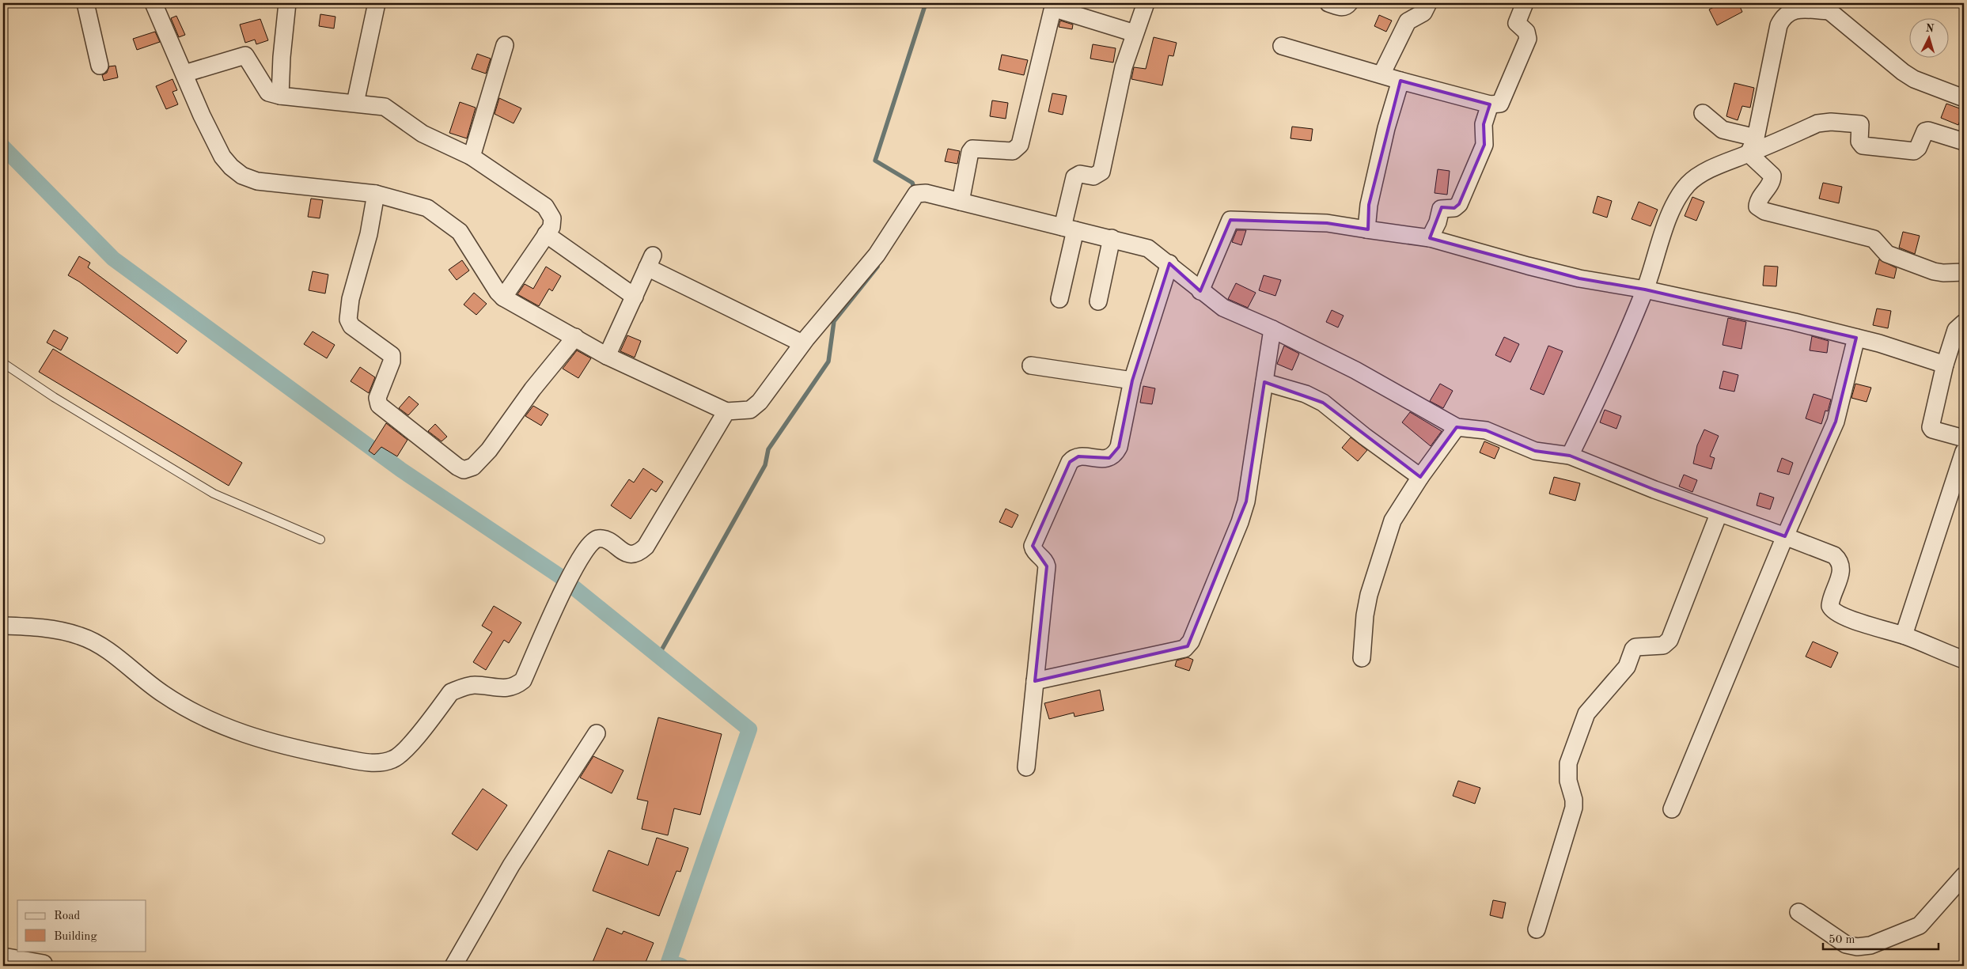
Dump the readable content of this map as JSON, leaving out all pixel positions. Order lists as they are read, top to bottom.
{
  "legend": ["Road", "Building"],
  "scale_bar": "50 m",
  "north": "top"
}
